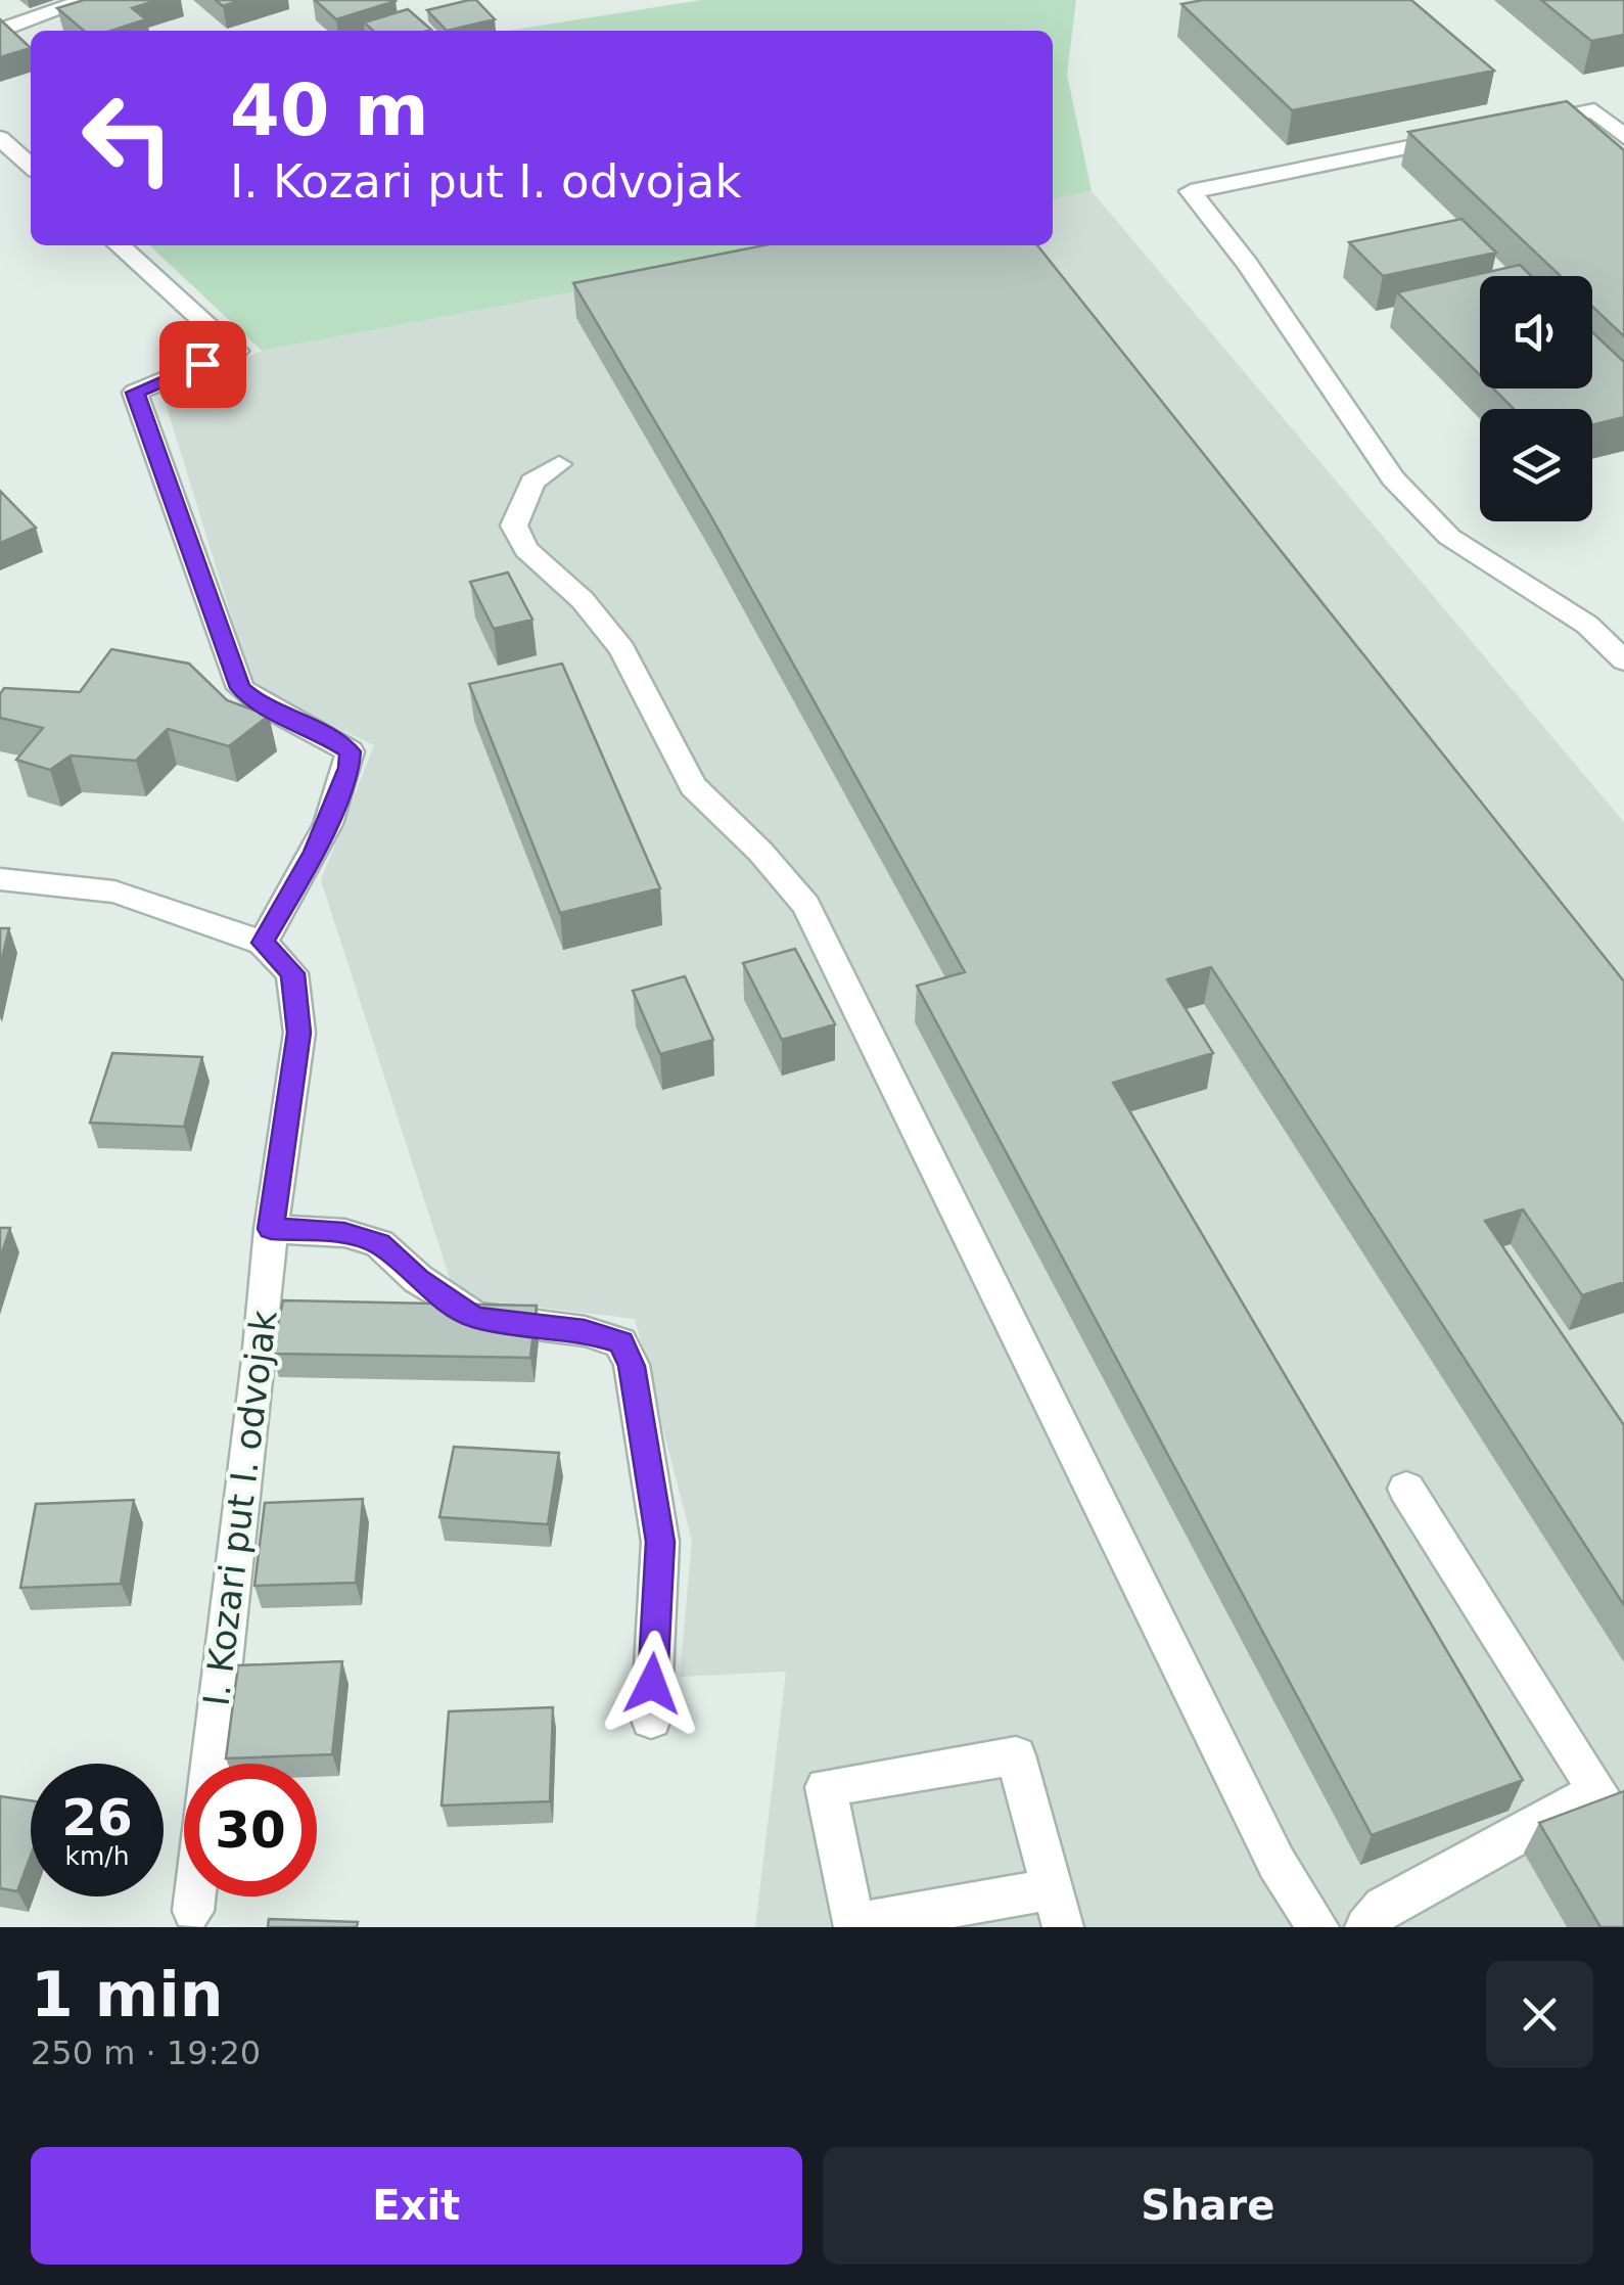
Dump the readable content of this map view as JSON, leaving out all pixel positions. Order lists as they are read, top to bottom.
{
  "streets": {
    "street": ["I. Kozari put I. odvojak"]
  },
  "page": {
    "turn": ["40 m", "I. Kozari put I. odvojak"],
    "speed": "26 km/h",
    "limit": "30",
    "heading": ["1 min", "250 m · 19:20"],
    "buttons": ["Exit", "Share"]
  }
}
